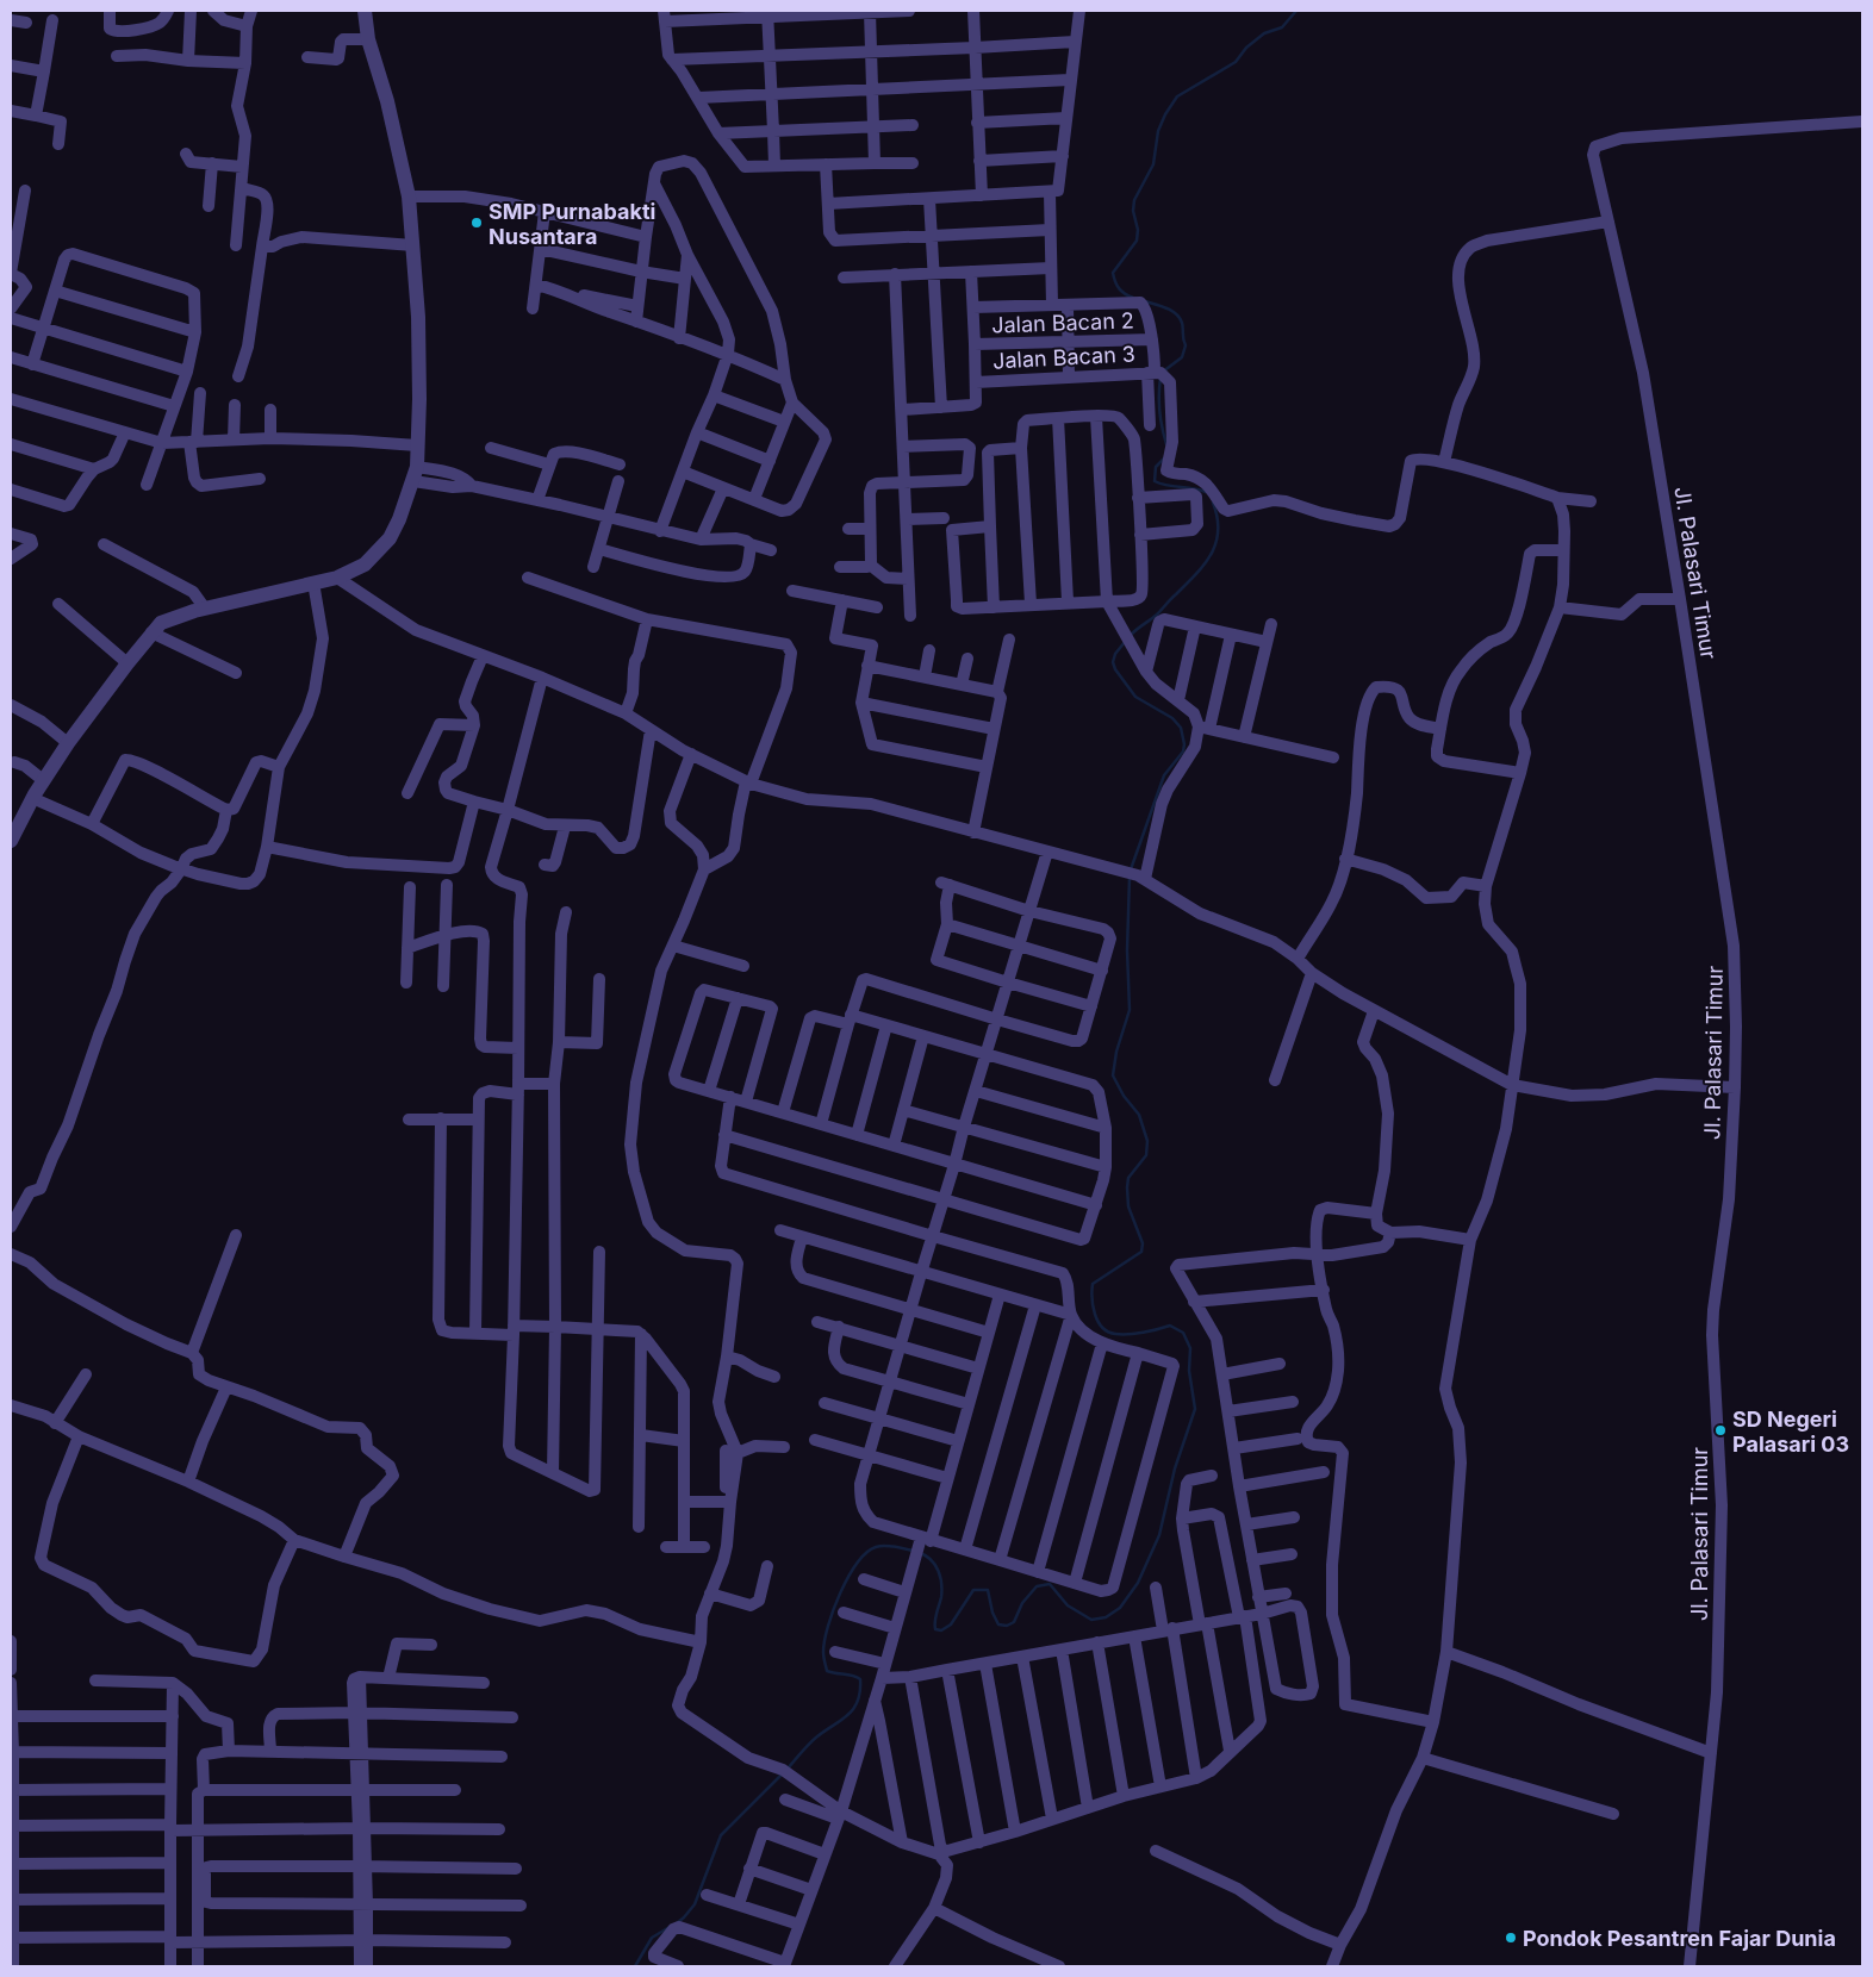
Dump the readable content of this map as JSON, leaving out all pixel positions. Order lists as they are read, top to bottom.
{
  "streets": {
    "street": ["Jalan Bacan 2", "Jalan Bacan 3", "Jl. Palasari Timur"]
  },
  "places": ["SMP Purnabakti Nusantara", "SD Negeri Palasari 03", "Pondok Pesantren Fajar Dunia"]
}
